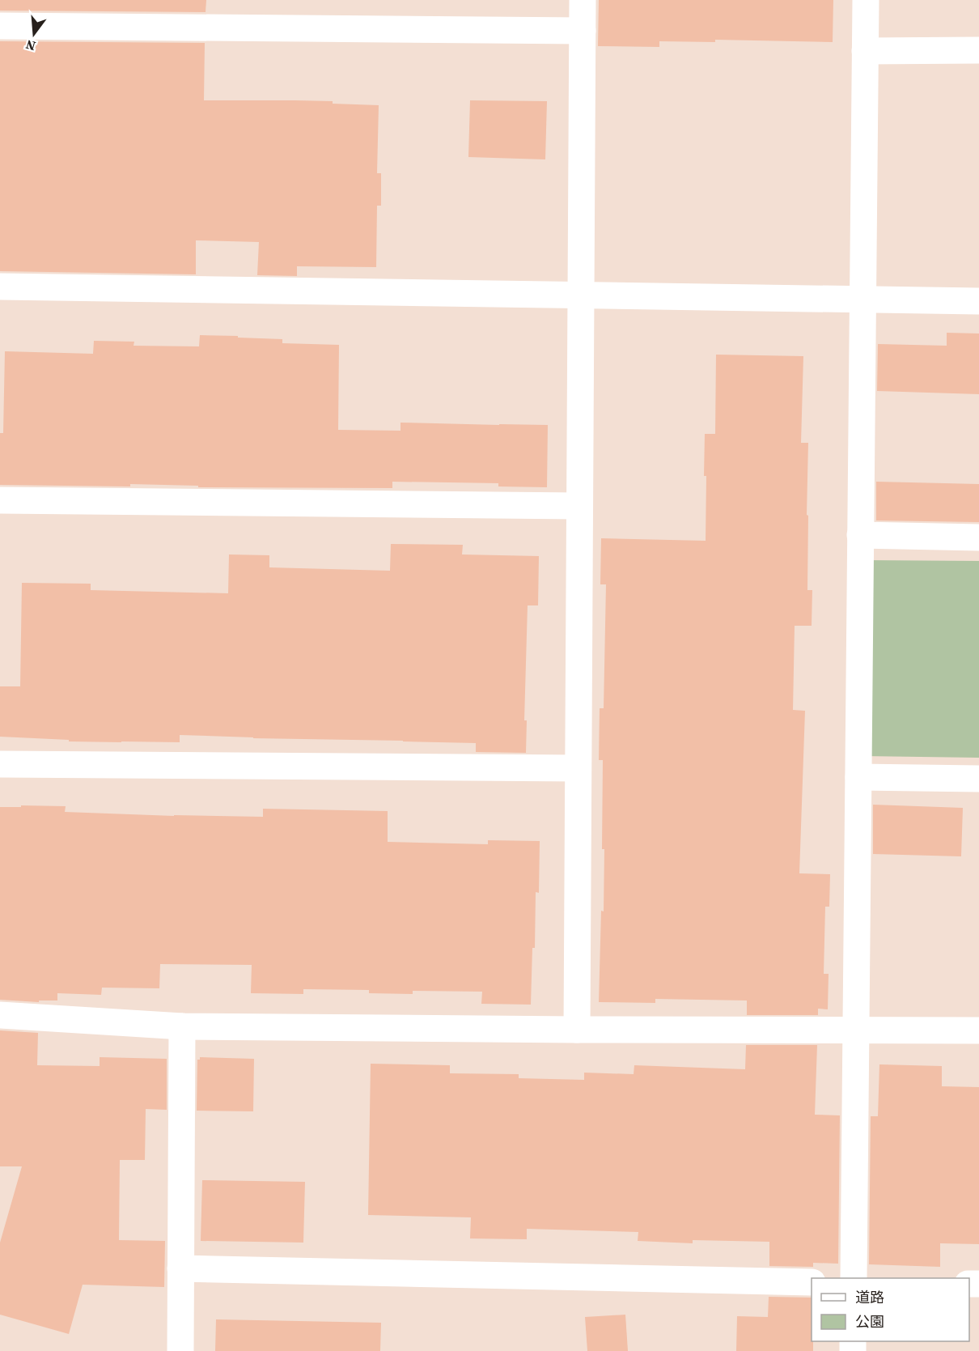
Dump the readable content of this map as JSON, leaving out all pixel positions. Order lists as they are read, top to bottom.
{
  "legend": ["道路", "公園"],
  "north": "bottom"
}
